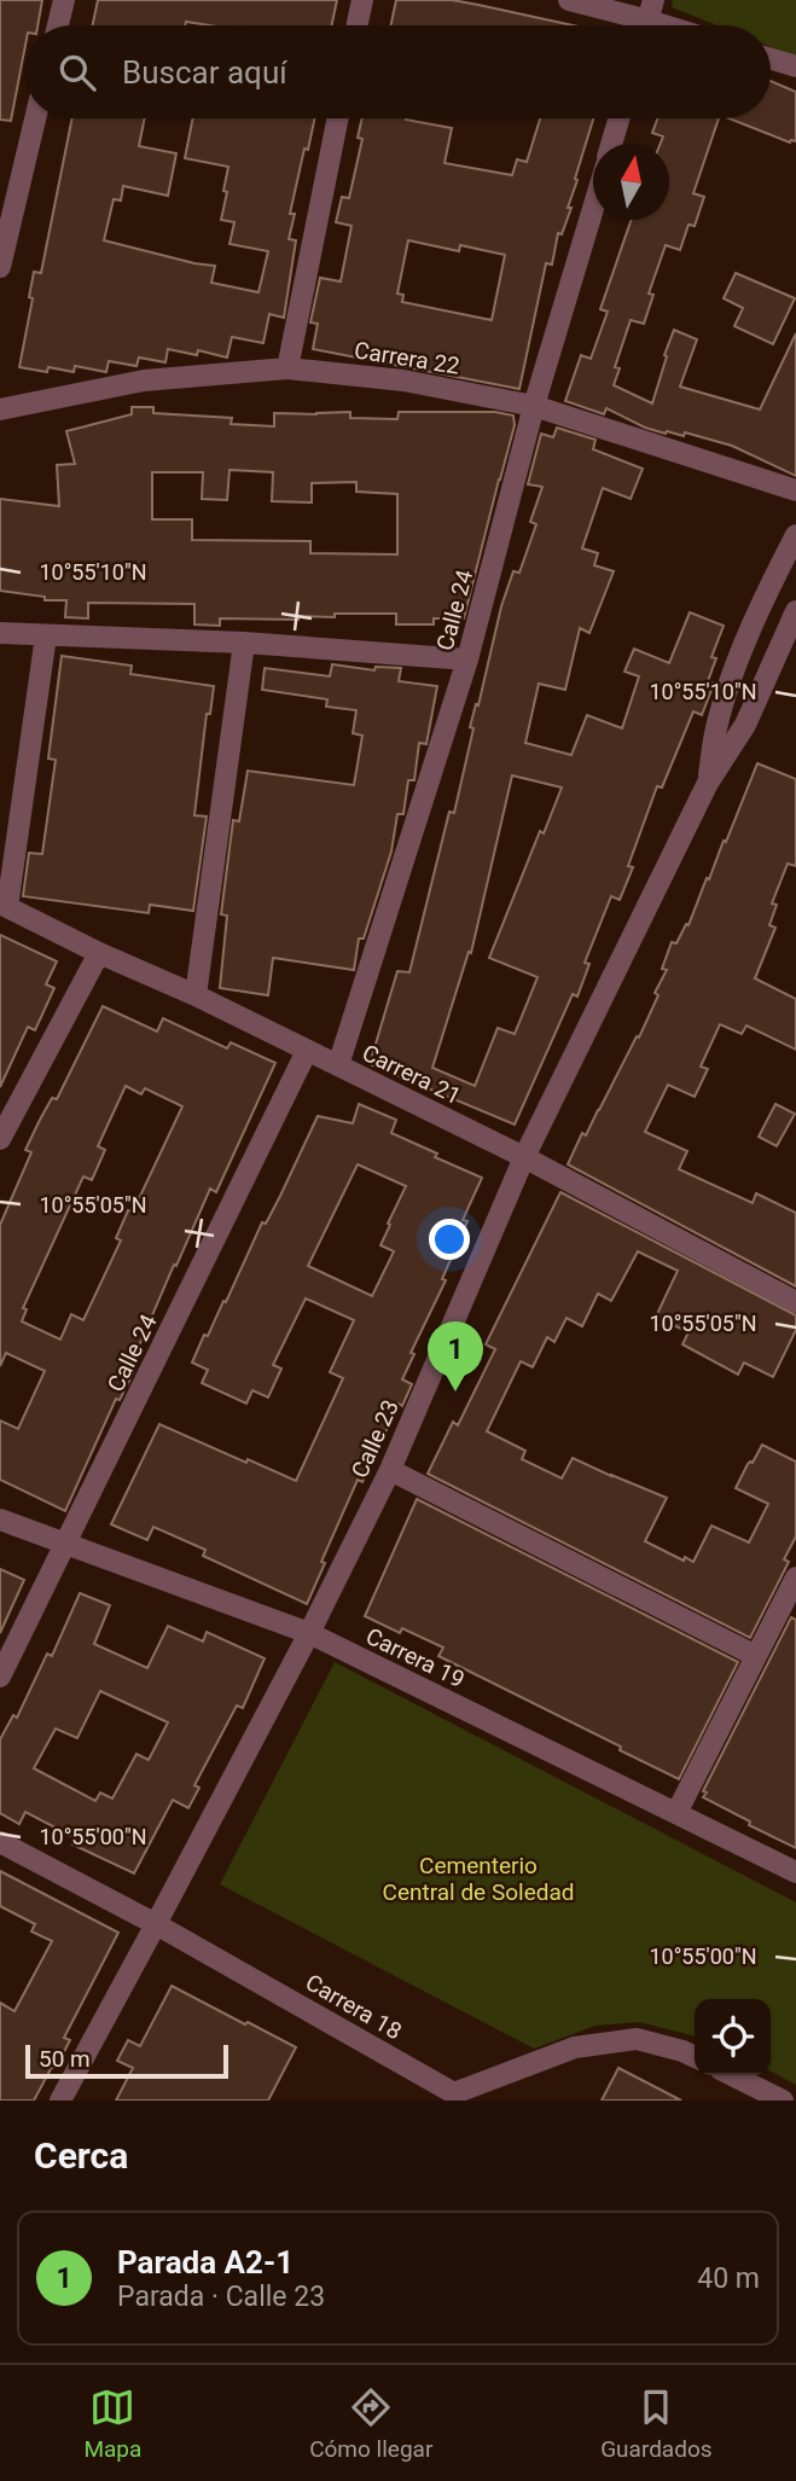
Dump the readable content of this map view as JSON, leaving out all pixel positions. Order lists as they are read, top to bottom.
{
  "streets": {
    "street": [
      "Carrera 22",
      "Calle 24",
      "Carrera 21",
      "Calle 23",
      "Carrera 19",
      "Carrera 18"
    ]
  },
  "crossings": [
    ["Carrera 22", "Calle 24"],
    ["Calle 24", "Carrera 21"],
    ["Calle 24", "Carrera 19"],
    ["Carrera 21", "Calle 23"],
    ["Calle 23", "Carrera 19"],
    ["Calle 23", "Carrera 18"]
  ],
  "parks": ["Cementerio Central de Soledad"],
  "scale_bar": "50 m",
  "north": "top",
  "page": {
    "search": "Buscar aquí",
    "pins": "1",
    "scale": "50 m",
    "heading": "Cerca",
    "list": [
      {
        "mark": "1",
        "name": "Parada A2-1",
        "note": "Parada · Calle 23",
        "value": "40 m"
      }
    ],
    "nav": ["Mapa", "Cómo llegar", "Guardados"]
  },
  "coordinates": ["10°55'10\"N", "10°55'05\"N", "10°55'00\"N"]
}
